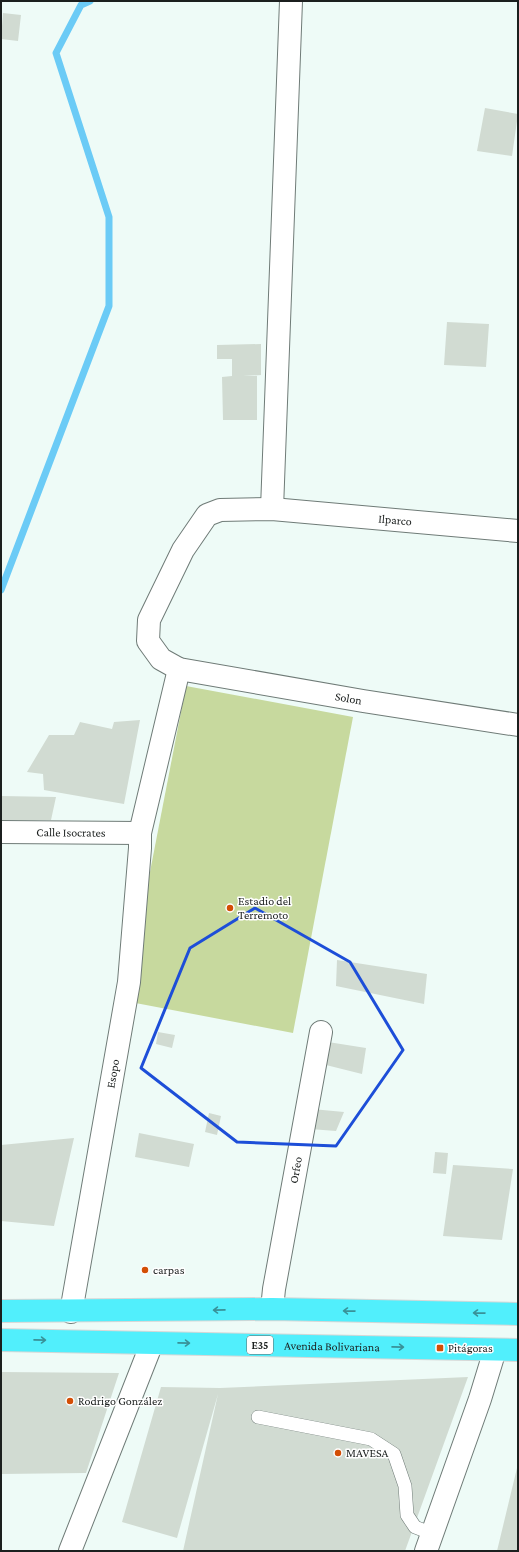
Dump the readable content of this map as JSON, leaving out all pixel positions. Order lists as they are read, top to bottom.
{
  "streets": {
    "highway": ["E35", "Avenida Bolivariana"],
    "street": [
      "Ilparco",
      "Solon",
      "Calle Isocrates",
      "Esopo",
      "Orfeo"
    ]
  },
  "crossings": [
    ["Ilparco", "Solon"],
    ["Ilparco", "Esopo"],
    ["Solon", "Esopo"],
    ["Calle Isocrates", "Esopo"]
  ],
  "places": {
    "other": [
      "Estadio del Terremoto",
      "carpas",
      "Rodrigo González",
      "MAVESA"
    ],
    "transit": ["Pitágoras"]
  }
}
